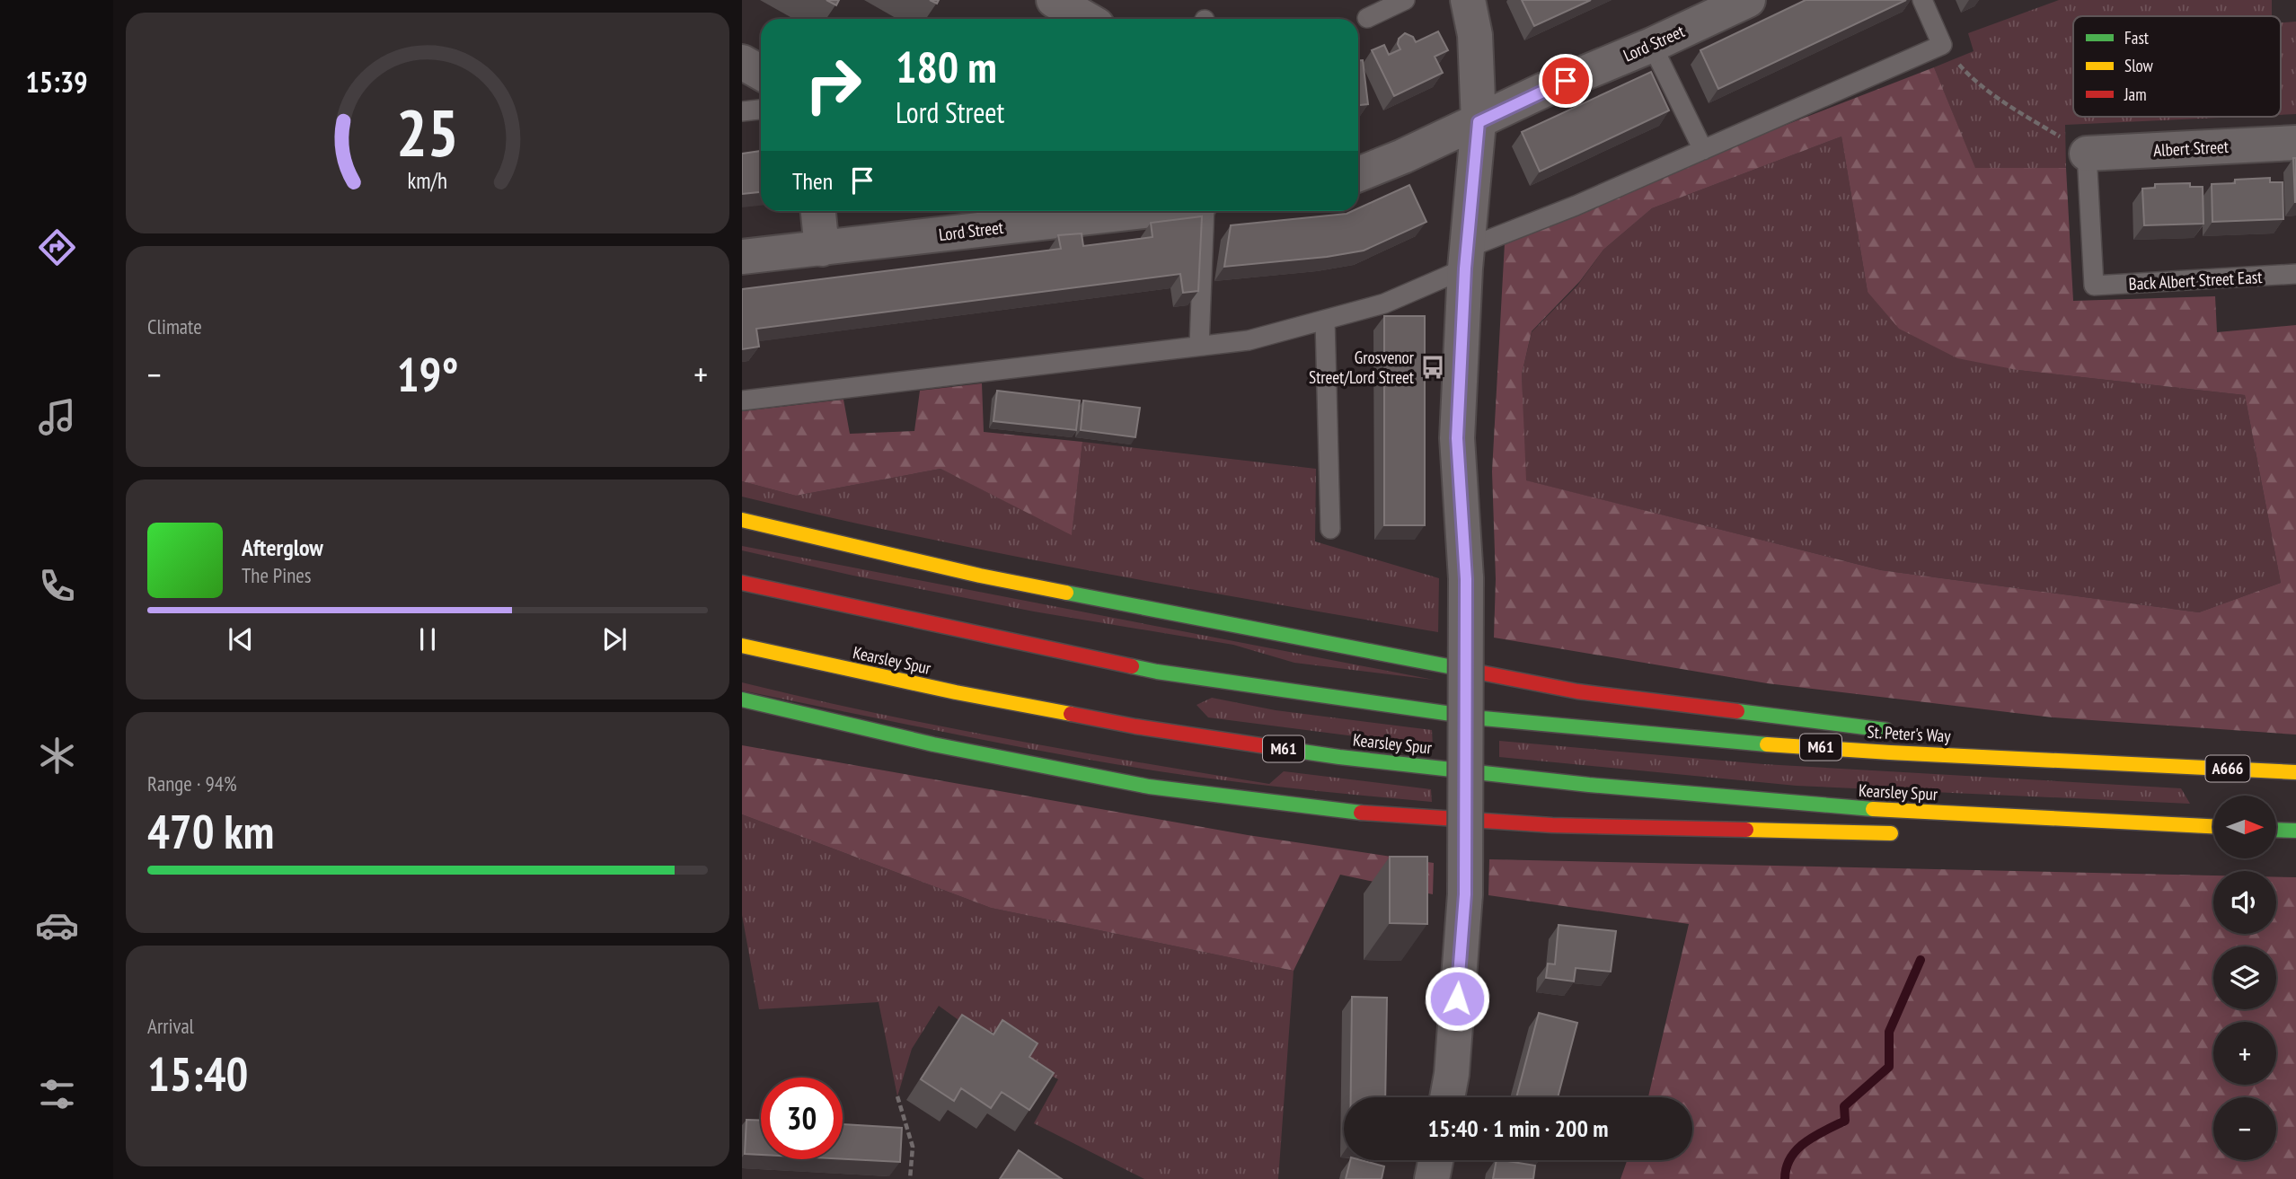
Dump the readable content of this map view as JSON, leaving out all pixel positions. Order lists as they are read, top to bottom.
{
  "streets": {
    "highway": [
      "Kearsley Spur",
      "St. Peter's Way",
      "M61",
      "A666"
    ],
    "street": ["Lord Street", "Albert Street"],
    "lane": ["Back Albert Street East"]
  },
  "crossings": [
    ["Albert Street", "Back Albert Street East"],
    ["Kearsley Spur", "St. Peter's Way"],
    ["St. Peter's Way", "A666"]
  ],
  "places": {
    "bus stop": ["Grosvenor Street/Lord Street"]
  },
  "legend": ["Fast", "Slow", "Jam"],
  "north": "right",
  "page": {
    "tabs": "15:39",
    "turn": ["180 m", "Lord Street"],
    "then": "Then",
    "tile": [
      "Climate",
      ["Range · 94%", "470 km"],
      ["Arrival", "15:40"]
    ],
    "heat": ["−", "19°", "+"],
    "song": ["Afterglow", "The Pines"],
    "map_buttons": ["+", "−"],
    "limit": "30",
    "trip": "15:40 · 1 min · 200 m",
    "gauge": ["25", "km/h"]
  }
}
